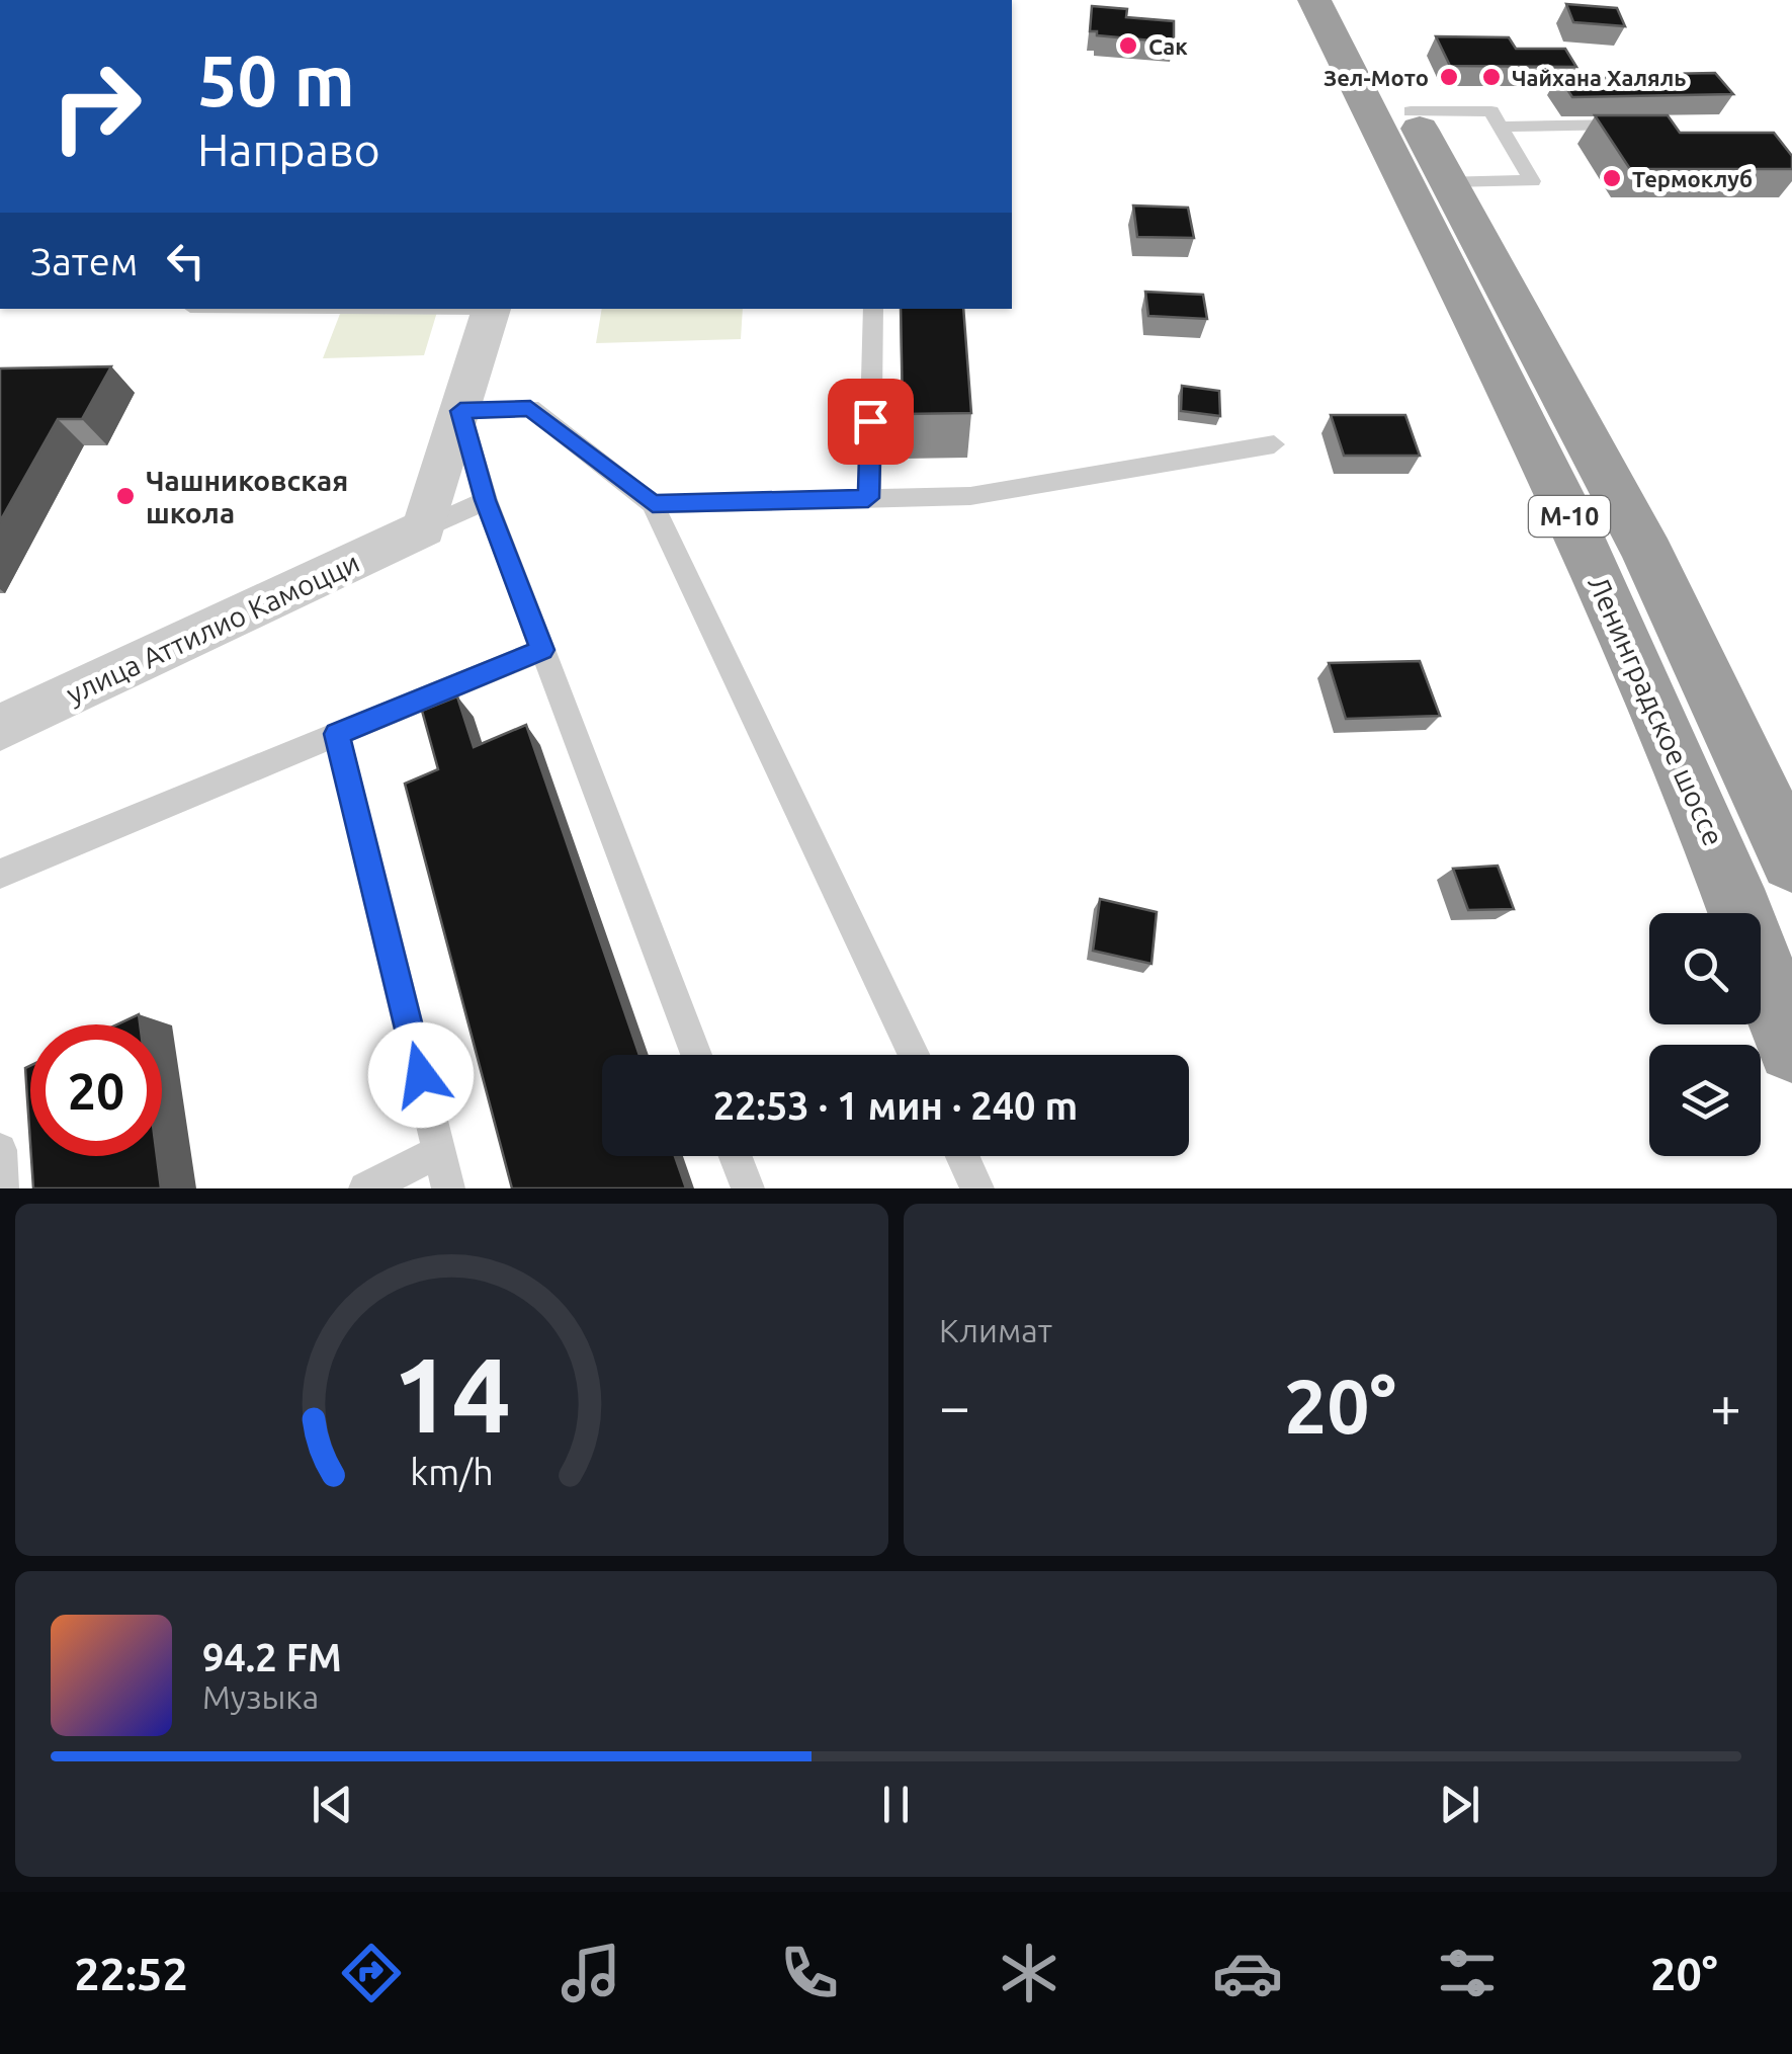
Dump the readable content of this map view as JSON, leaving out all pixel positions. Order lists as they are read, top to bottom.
{
  "streets": {
    "highway": ["М-10", "Ленинградское шоссе"],
    "street": ["улица Аттилио Камоцци"]
  },
  "places": [
    "Сак",
    "Зел-Мото",
    "Чайхана Халяль",
    "Термоклуб",
    "Чашниковская школа"
  ],
  "page": {
    "turn": ["50 m", "Направо"],
    "then": "Затем",
    "limit": "20",
    "trip": "22:53 · 1 мин · 240 m",
    "tile": "Климат",
    "heat": ["−", "20°", "+"],
    "song": ["94.2 FM", "Музыка"],
    "tabs": ["22:52", "20°"],
    "gauge": ["14", "km/h"]
  }
}
